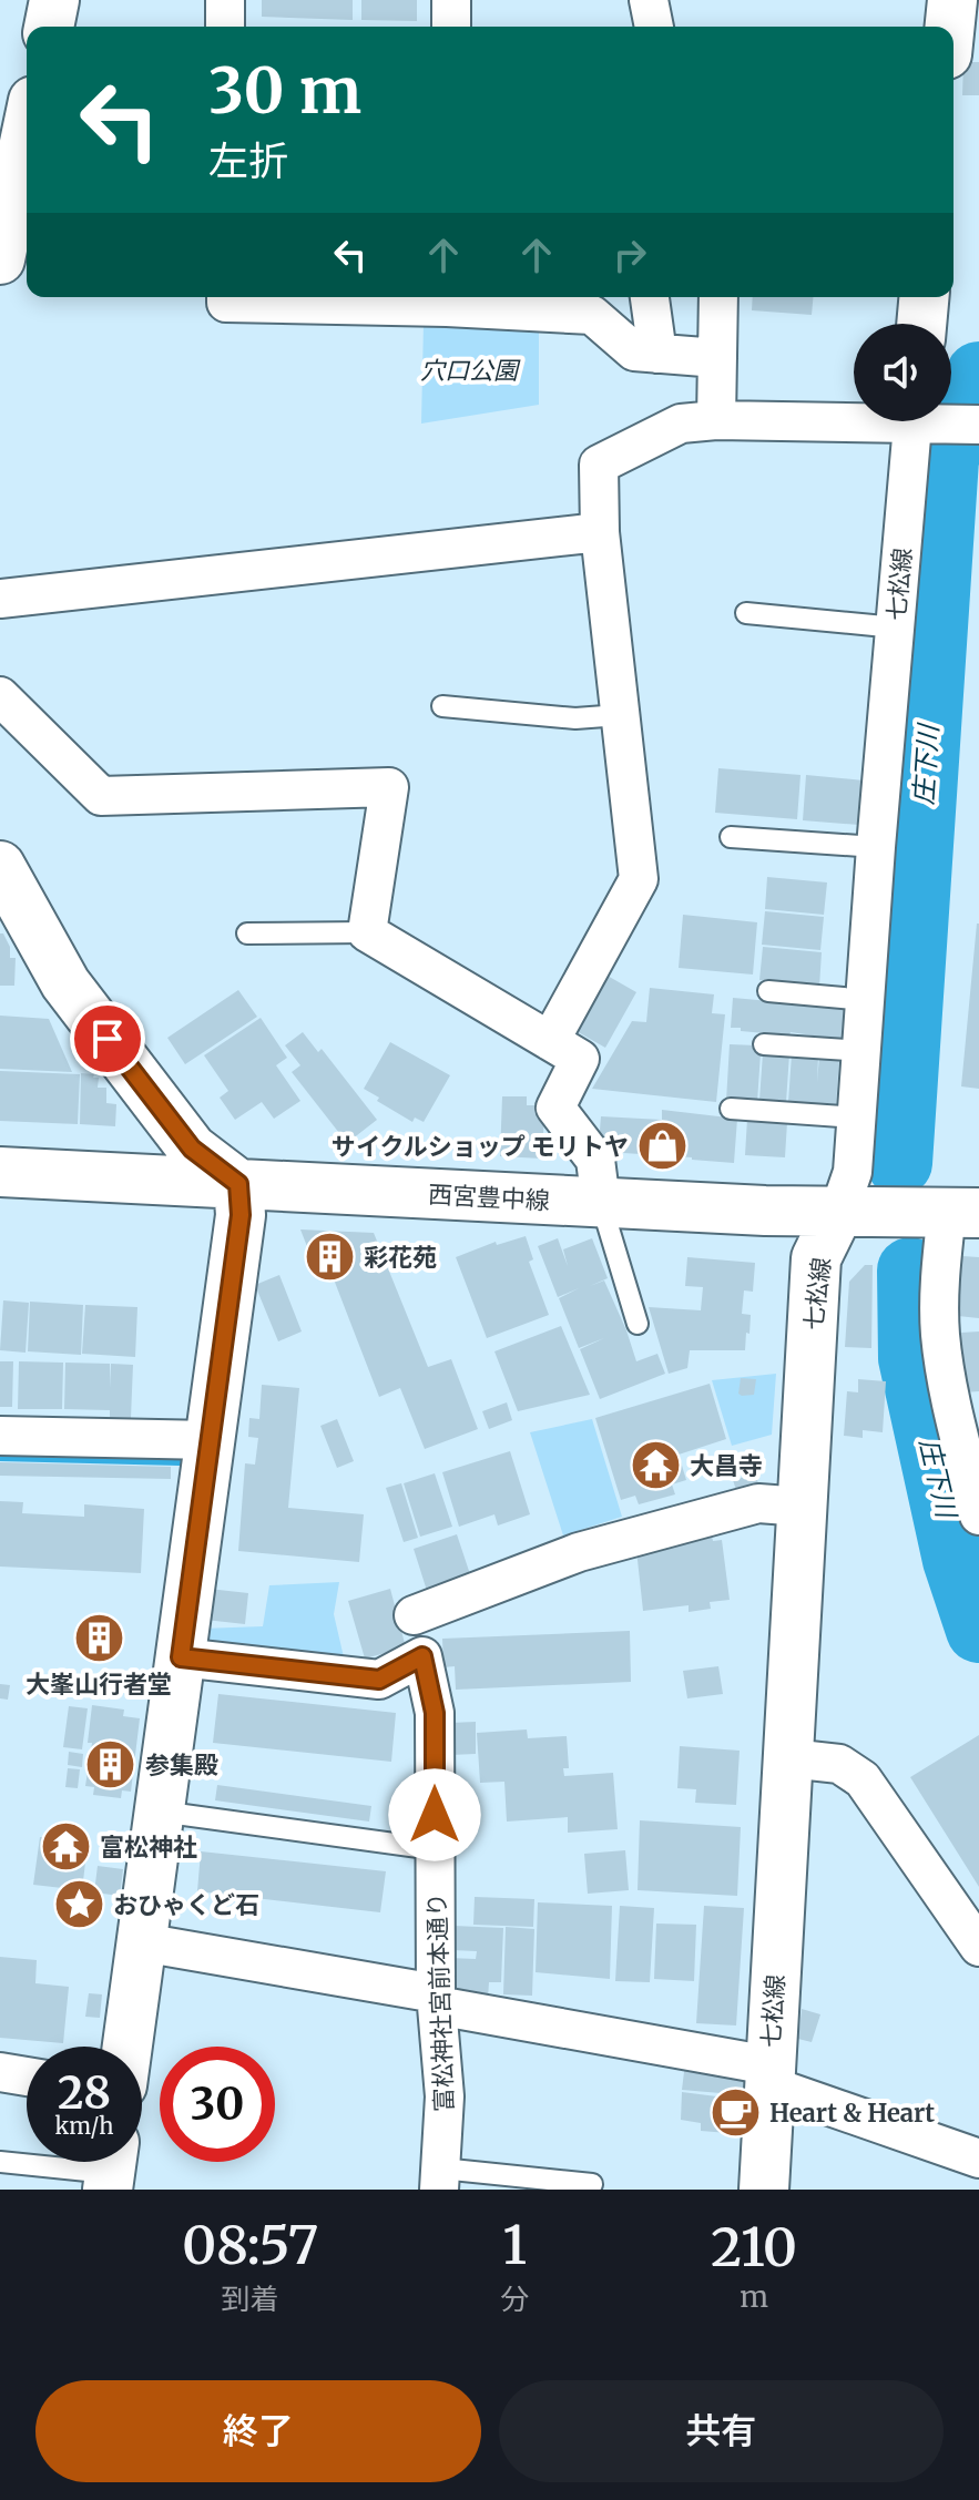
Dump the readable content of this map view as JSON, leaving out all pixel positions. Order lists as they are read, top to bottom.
{
  "streets": {
    "main road": ["七松線", "西宮豊中線"],
    "street": ["富松神社宮前本通り"]
  },
  "crossings": [
    ["七松線", "西宮豊中線"]
  ],
  "water": ["庄下川"],
  "parks": ["穴口公園"],
  "places": {
    "shop": ["サイクルショップ モリトヤ"],
    "building": ["彩花苑", "大峯山行者堂", "参集殿"],
    "temple": ["大昌寺", "富松神社"],
    "place": ["おひゃくど石"],
    "cafe": ["Heart & Heart"]
  },
  "page": {
    "turn": ["30 m", "左折"],
    "speed": "28 km/h",
    "limit": "30",
    "eta": [
      "08:57",
      "到着",
      "1",
      "分",
      "210",
      "m"
    ],
    "buttons": ["終了", "共有"]
  }
}
